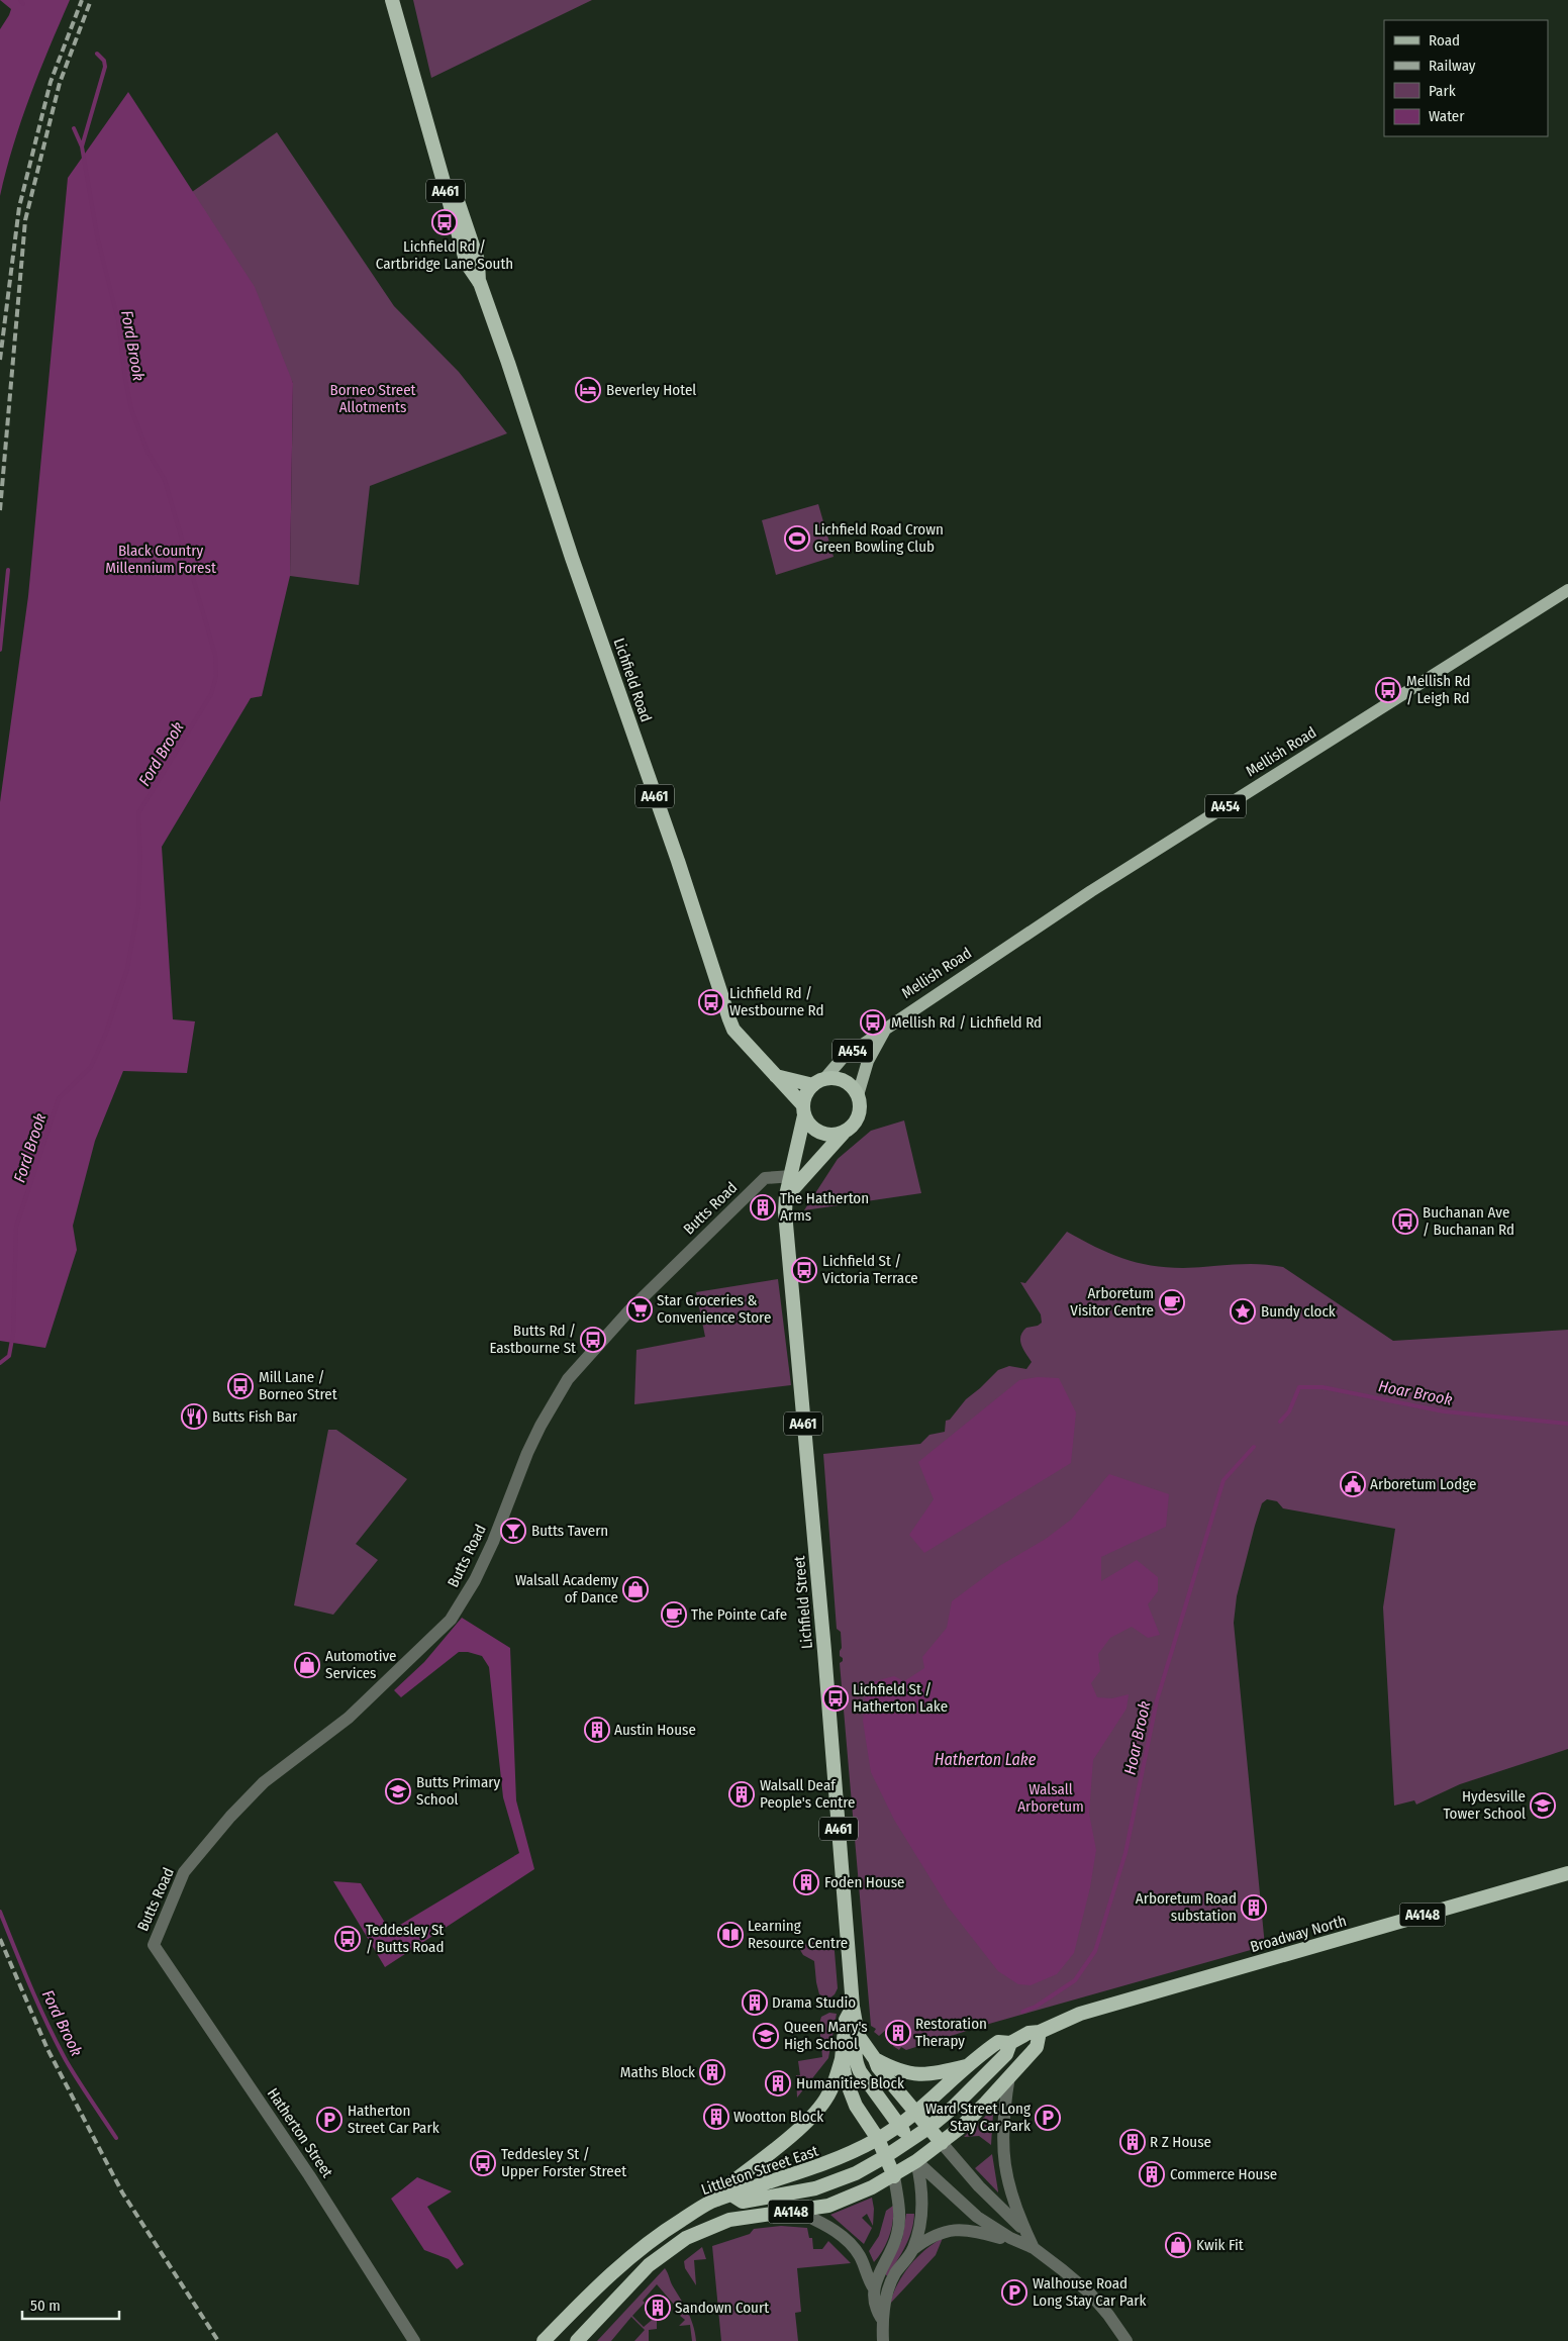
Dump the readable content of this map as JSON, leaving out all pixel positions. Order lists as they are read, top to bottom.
{
  "streets": {
    "highway": [
      "A461",
      "Lichfield Road",
      "Lichfield Street",
      "A4148",
      "Broadway North",
      "Littleton Street East"
    ],
    "main road": ["Mellish Road", "A454"],
    "street": ["Butts Road", "Hatherton Street"]
  },
  "crossings": [
    ["Lichfield Road", "Mellish Road"],
    ["Lichfield Road", "Lichfield Street"],
    ["Mellish Road", "Lichfield Street"],
    ["Butts Road", "Lichfield Street"],
    ["Butts Road", "Hatherton Street"],
    ["Lichfield Street", "A4148"],
    ["Lichfield Street", "Broadway North"],
    ["Lichfield Street", "Littleton Street East"],
    ["A4148", "Broadway North"],
    ["A4148", "Littleton Street East"]
  ],
  "water": ["Ford Brook", "Hoar Brook", "Hatherton Lake"],
  "parks": ["Borneo Street Allotments", "Black Country Millennium Forest", "Walsall Arboretum"],
  "places": {
    "bus stop": [
      "Lichfield Rd / Cartbridge Lane South",
      "Mellish Rd / Leigh Rd",
      "Lichfield Rd / Westbourne Rd",
      "Mellish Rd / Lichfield Rd",
      "Buchanan Ave / Buchanan Rd",
      "Lichfield St / Victoria Terrace",
      "Butts Rd / Eastbourne St",
      "Mill Lane / Borneo Stret",
      "Lichfield St / Hatherton Lake",
      "Teddesley St / Butts Road",
      "Teddesley St / Upper Forster Street"
    ],
    "hotel": ["Beverley Hotel"],
    "sports": ["Lichfield Road Crown Green Bowling Club"],
    "building": [
      "The Hatherton Arms",
      "Austin House",
      "Walsall Deaf People's Centre",
      "Foden House",
      "Arboretum Road substation",
      "Drama Studio",
      "Restoration Therapy",
      "Maths Block",
      "Humanities Block",
      "Wootton Block",
      "R Z House",
      "Commerce House",
      "Sandown Court"
    ],
    "cafe": ["Arboretum Visitor Centre", "The Pointe Cafe"],
    "supermarket": ["Star Groceries & Convenience Store"],
    "place": ["Bundy clock"],
    "restaurant": ["Butts Fish Bar"],
    "public building": ["Arboretum Lodge"],
    "bar": ["Butts Tavern"],
    "shop": ["Walsall Academy of Dance", "Automotive Services", "Kwik Fit"],
    "school or university": ["Butts Primary School", "Hydesville Tower School", "Queen Mary's High School"],
    "library": ["Learning Resource Centre"],
    "parking": ["Ward Street Long Stay Car Park", "Hatherton Street Car Park", "Walhouse Road Long Stay Car Park"]
  },
  "legend": [
    "Road",
    "Railway",
    "Park",
    "Water"
  ],
  "scale_bar": "50 m"
}
